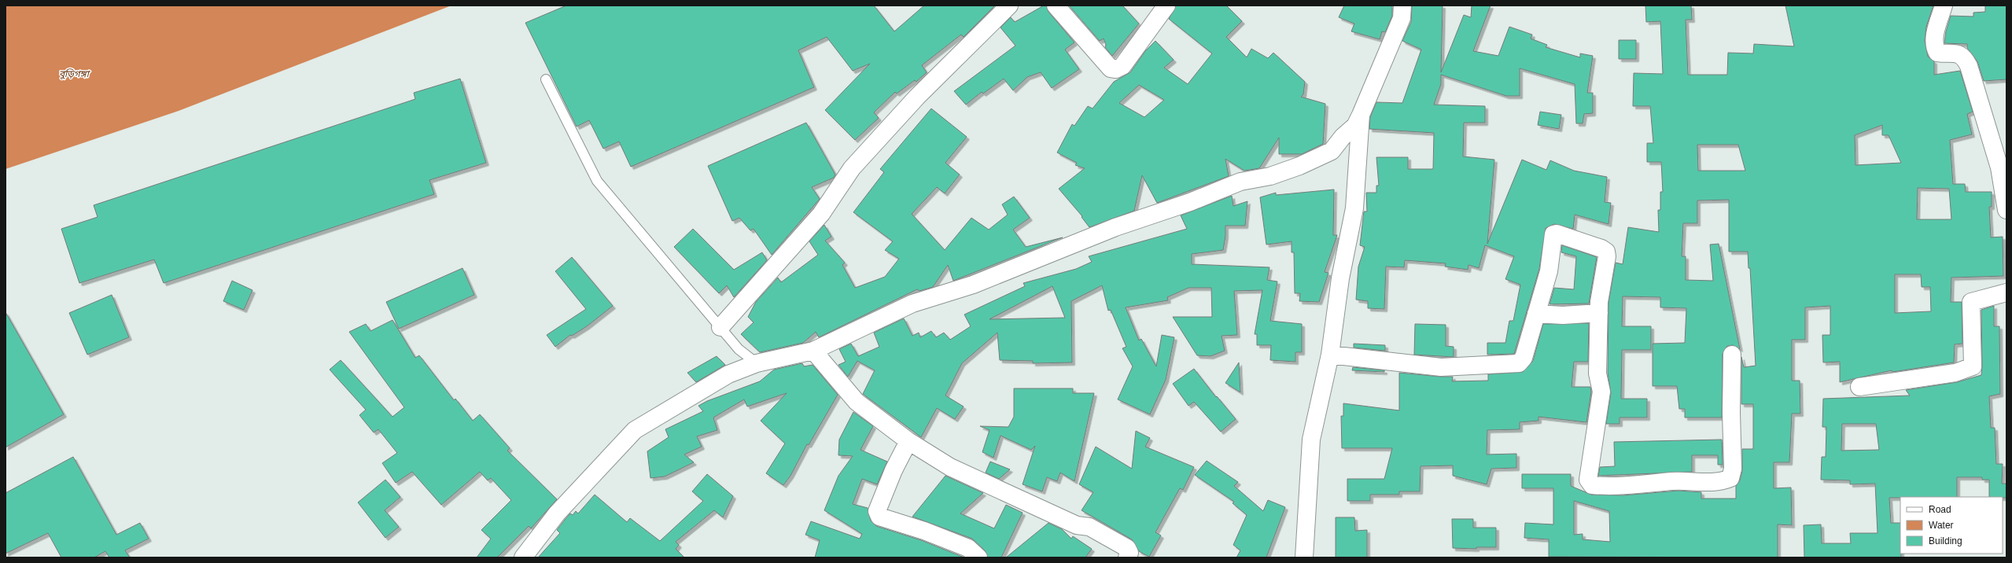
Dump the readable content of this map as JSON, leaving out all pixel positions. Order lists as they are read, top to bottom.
{
  "water": ["বুড়িগঙ্গা"],
  "legend": ["Road", "Water", "Building"]
}
